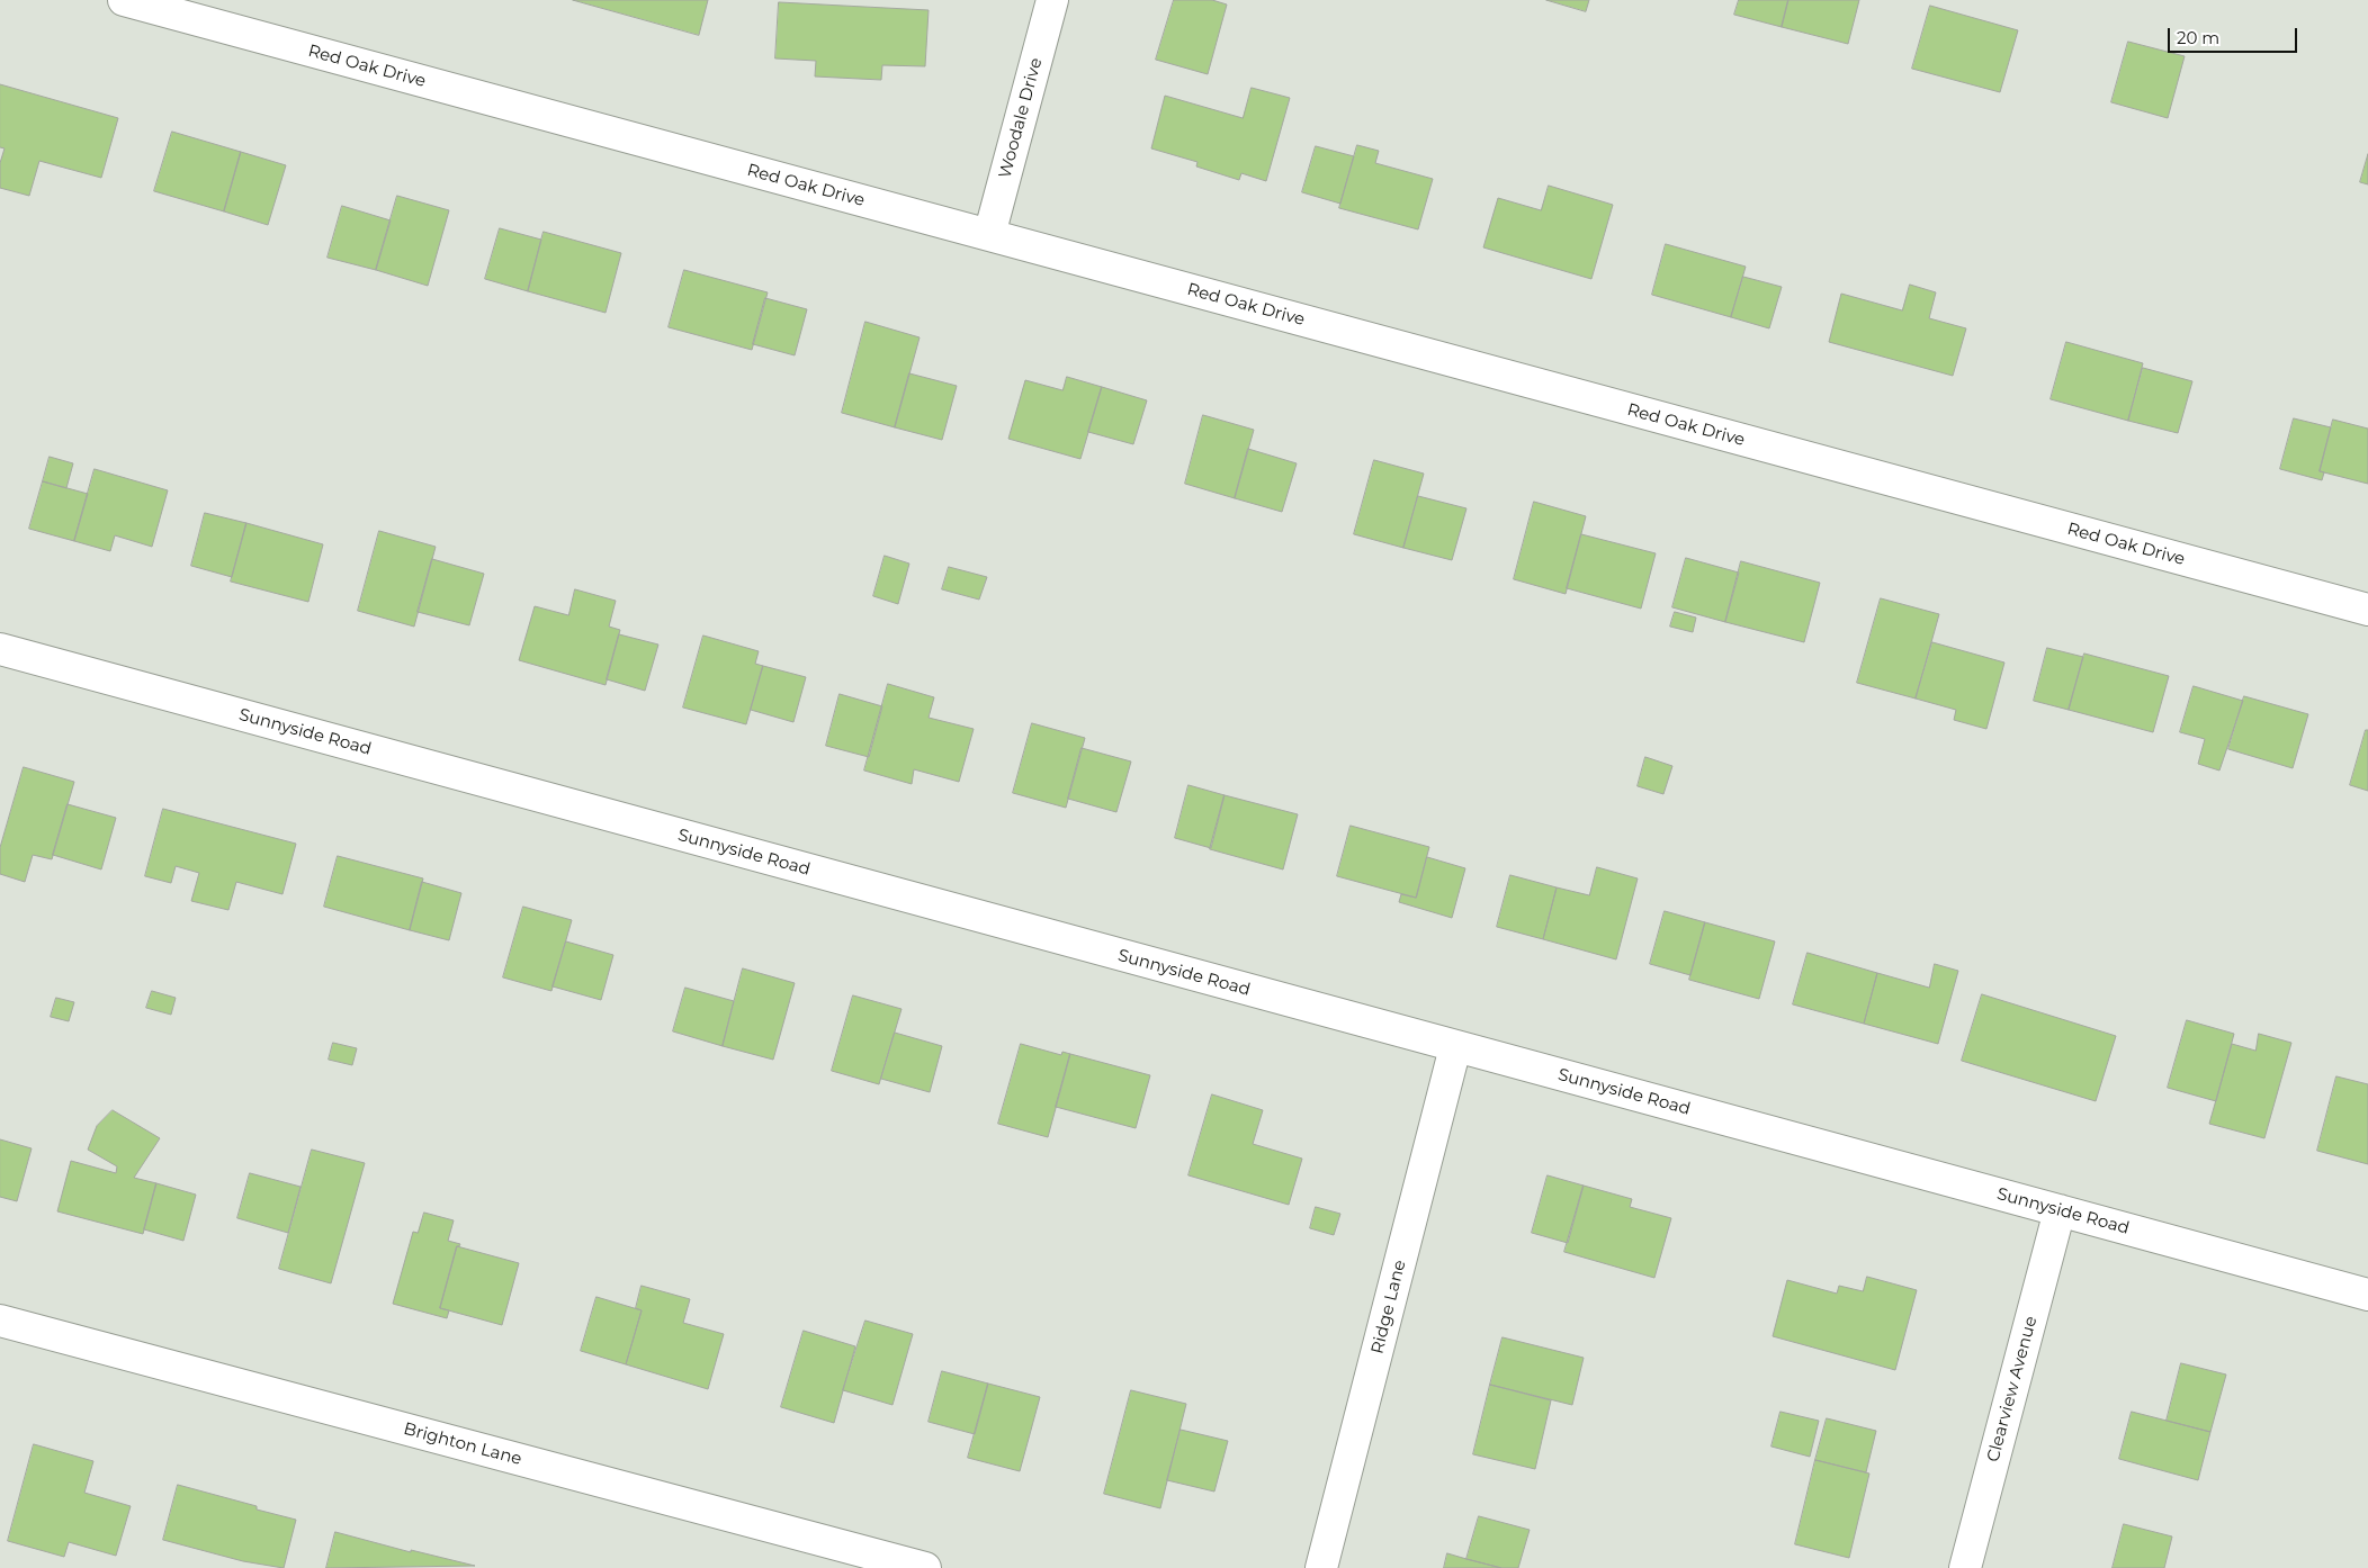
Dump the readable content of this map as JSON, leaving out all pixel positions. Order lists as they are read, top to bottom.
{
  "streets": {
    "street": [
      "Red Oak Drive",
      "Woodale Drive",
      "Sunnyside Road",
      "Ridge Lane",
      "Clearview Avenue",
      "Brighton Lane"
    ]
  },
  "crossings": [
    ["Red Oak Drive", "Woodale Drive"],
    ["Sunnyside Road", "Ridge Lane"],
    ["Sunnyside Road", "Clearview Avenue"]
  ],
  "scale_bar": "20 m"
}
